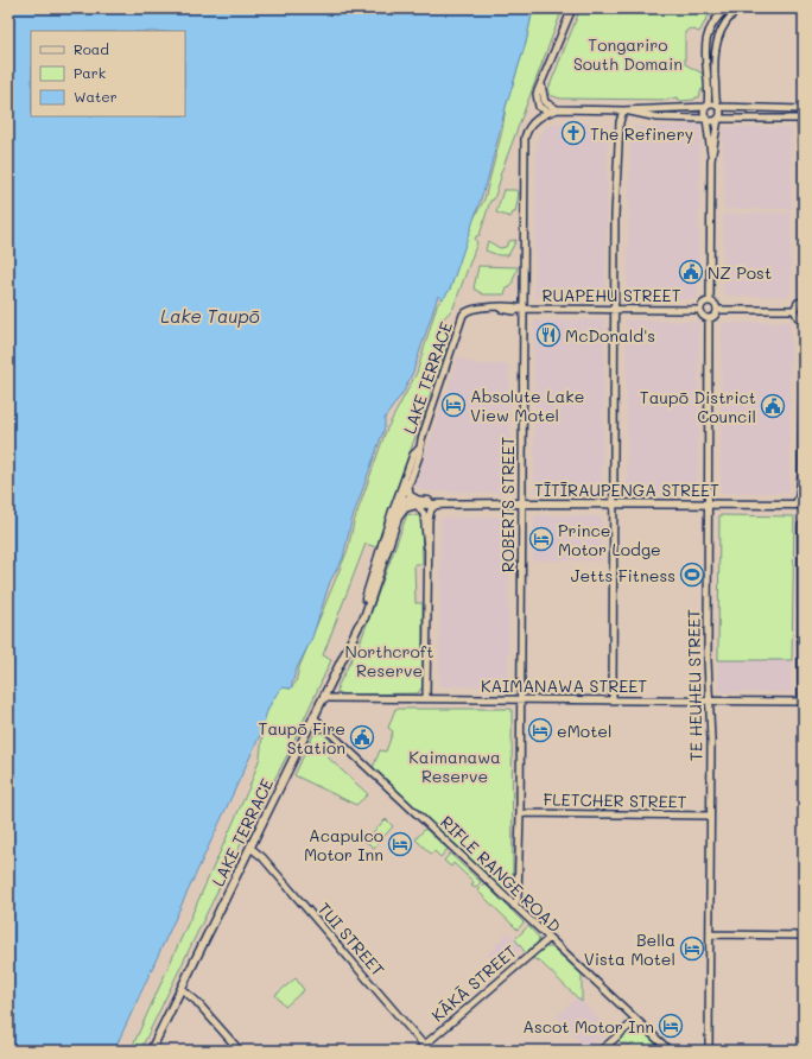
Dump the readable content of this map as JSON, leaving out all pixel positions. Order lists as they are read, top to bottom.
{
  "streets": {
    "main road": ["LAKE TERRACE", "TĪTĪRAUPENGA STREET"],
    "street": [
      "RUAPEHU STREET",
      "ROBERTS STREET",
      "KAIMANAWA STREET",
      "TE HEUHEU STREET",
      "FLETCHER STREET",
      "RIFLE RANGE ROAD",
      "TUI STREET",
      "KĀKĀ STREET"
    ]
  },
  "crossings": [
    ["RUAPEHU STREET", "LAKE TERRACE"],
    ["RUAPEHU STREET", "ROBERTS STREET"],
    ["RUAPEHU STREET", "TE HEUHEU STREET"],
    ["LAKE TERRACE", "TĪTĪRAUPENGA STREET"],
    ["LAKE TERRACE", "KAIMANAWA STREET"],
    ["LAKE TERRACE", "RIFLE RANGE ROAD"],
    ["LAKE TERRACE", "TUI STREET"],
    ["TĪTĪRAUPENGA STREET", "ROBERTS STREET"],
    ["TĪTĪRAUPENGA STREET", "TE HEUHEU STREET"],
    ["ROBERTS STREET", "KAIMANAWA STREET"],
    ["ROBERTS STREET", "FLETCHER STREET"],
    ["ROBERTS STREET", "RIFLE RANGE ROAD"],
    ["KAIMANAWA STREET", "TE HEUHEU STREET"],
    ["TE HEUHEU STREET", "FLETCHER STREET"],
    ["RIFLE RANGE ROAD", "KĀKĀ STREET"],
    ["TUI STREET", "KĀKĀ STREET"]
  ],
  "water": ["Lake Taupō"],
  "parks": ["Tongariro South Domain", "Northcroft Reserve", "Kaimanawa Reserve"],
  "places": {
    "church": ["The Refinery"],
    "public building": ["NZ Post", "Taupō District Council", "Taupō Fire Station"],
    "restaurant": ["McDonald's"],
    "hotel": [
      "Absolute Lake View Motel",
      "Prince Motor Lodge",
      "eMotel",
      "Acapulco Motor Inn",
      "Bella Vista Motel",
      "Ascot Motor Inn"
    ],
    "sports": ["Jetts Fitness"]
  },
  "legend": ["Road", "Park", "Water"]
}
